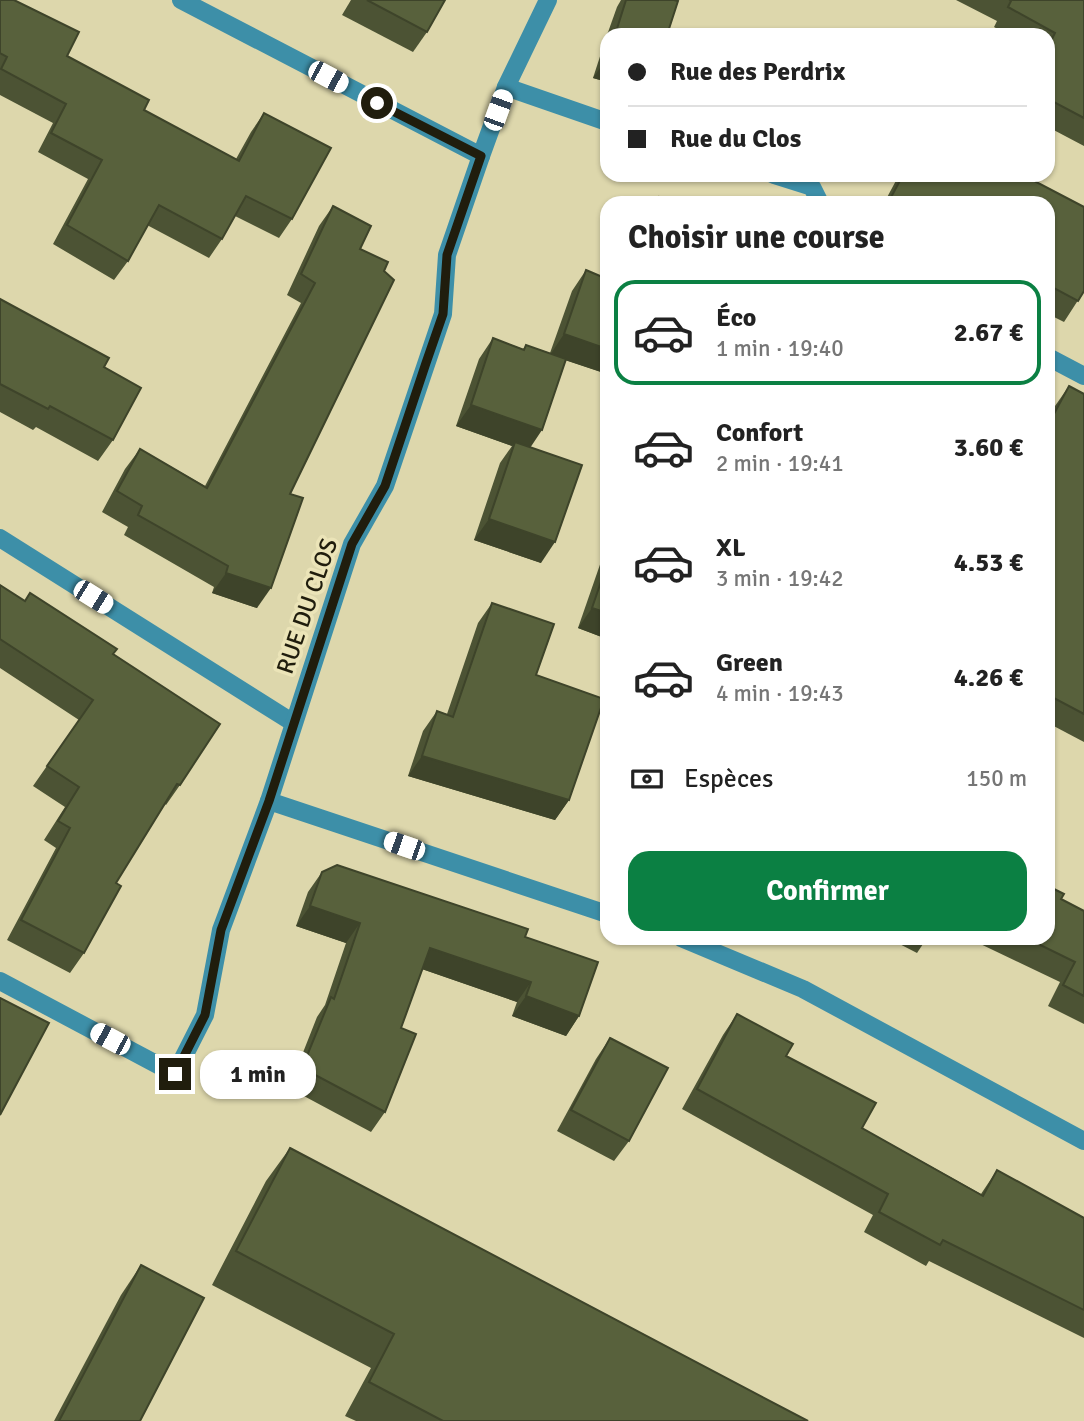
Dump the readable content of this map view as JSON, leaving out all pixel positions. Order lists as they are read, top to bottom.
{
  "streets": {
    "street": ["RUE DU CLOS"]
  },
  "page": {
    "banner": ["Rue des Perdrix", "Rue du Clos"],
    "heading": "Choisir une course",
    "list": [
      {
        "name": "Éco",
        "note": "1 min · 19:40",
        "value": "2.67 €"
      },
      {
        "name": "Confort",
        "note": "2 min · 19:41",
        "value": "3.60 €"
      },
      {
        "name": "XL",
        "note": "3 min · 19:42",
        "value": "4.53 €"
      },
      {
        "name": "Green",
        "note": "4 min · 19:43",
        "value": "4.26 €"
      }
    ],
    "pay": ["Espèces", "150 m"],
    "buttons": "Confirmer",
    "bubble": "1 min"
  }
}
